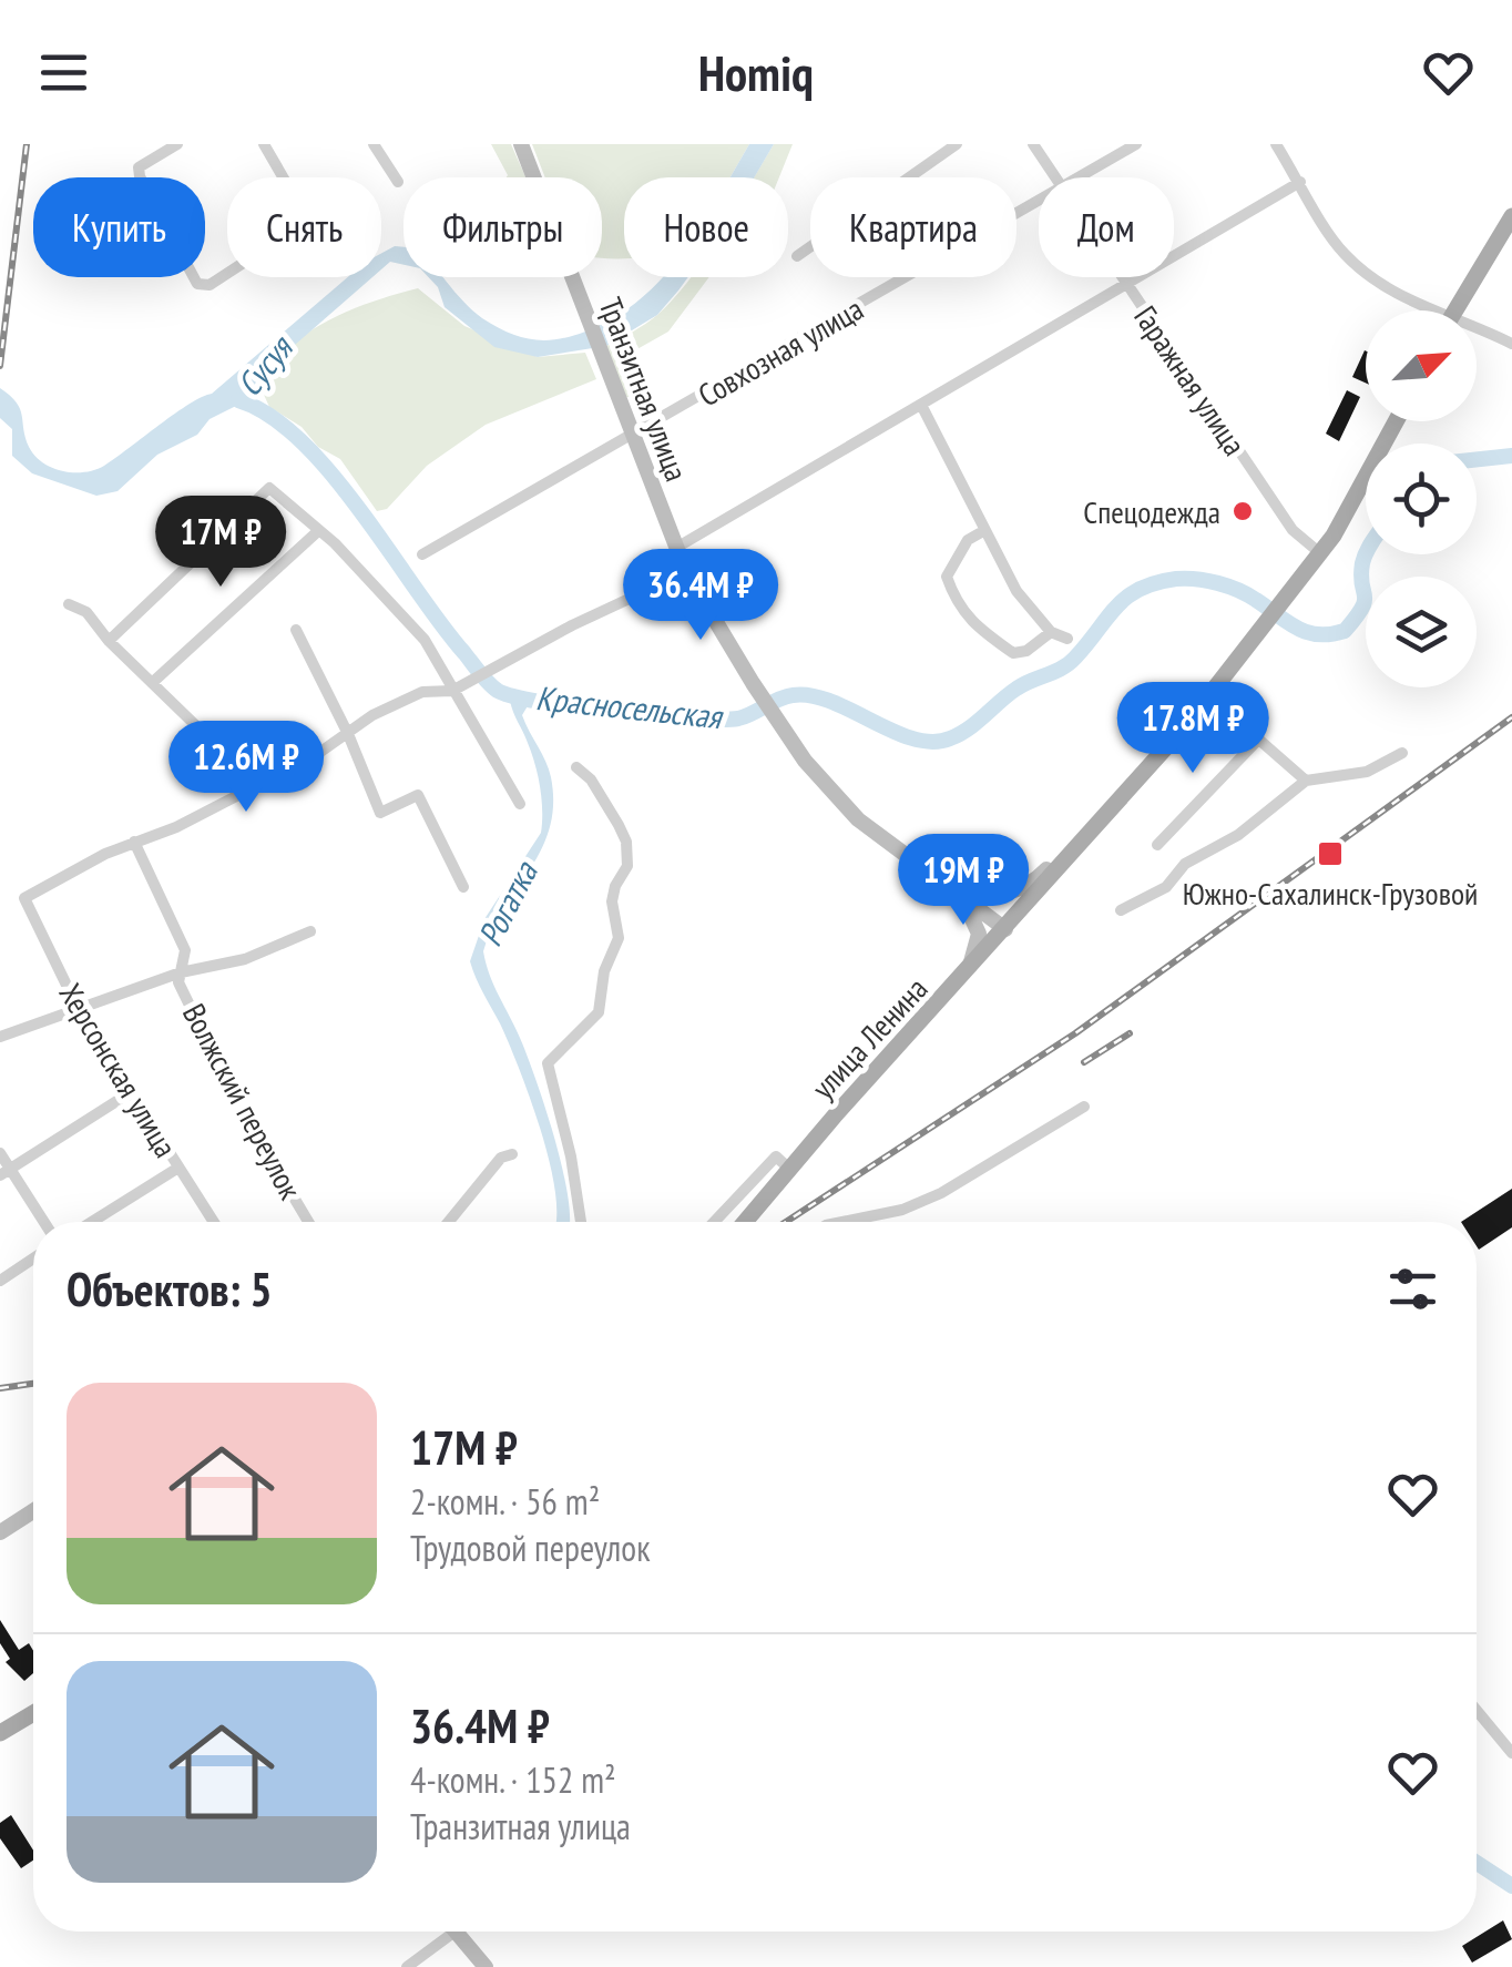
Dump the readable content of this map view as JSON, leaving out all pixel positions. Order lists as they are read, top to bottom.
{
  "streets": {
    "main road": ["Транзитная улица", "улица Ленина"],
    "street": [
      "Совхозная улица",
      "Гаражная улица",
      "Херсонская улица",
      "Волжский переулок"
    ]
  },
  "crossings": [
    ["Совхозная улица", "Транзитная улица"],
    ["Гаражная улица", "улица Ленина"],
    ["Транзитная улица", "улица Ленина"],
    ["Херсонская улица", "Волжский переулок"]
  ],
  "water": ["Сусуя", "Красносельская", "Рогатка"],
  "places": {
    "other": ["Спецодежда"],
    "transit": ["Южно-Сахалинск-Грузовой"]
  },
  "north": "top right",
  "page": {
    "header": "Homiq",
    "chip": [
      "Купить",
      "Снять",
      "Фильтры",
      "Новое",
      "Квартира",
      "Дом"
    ],
    "price": [
      "17M ₽",
      "36.4M ₽",
      "17.8M ₽",
      "12.6M ₽",
      "19M ₽"
    ],
    "heading": "Объектов: 5",
    "list": [
      {
        "name": "17M ₽",
        "note": "2-комн. · 56 m² · Трудовой переулок"
      },
      {
        "name": "36.4M ₽",
        "note": "4-комн. · 152 m² · Транзитная улица"
      }
    ]
  }
}
